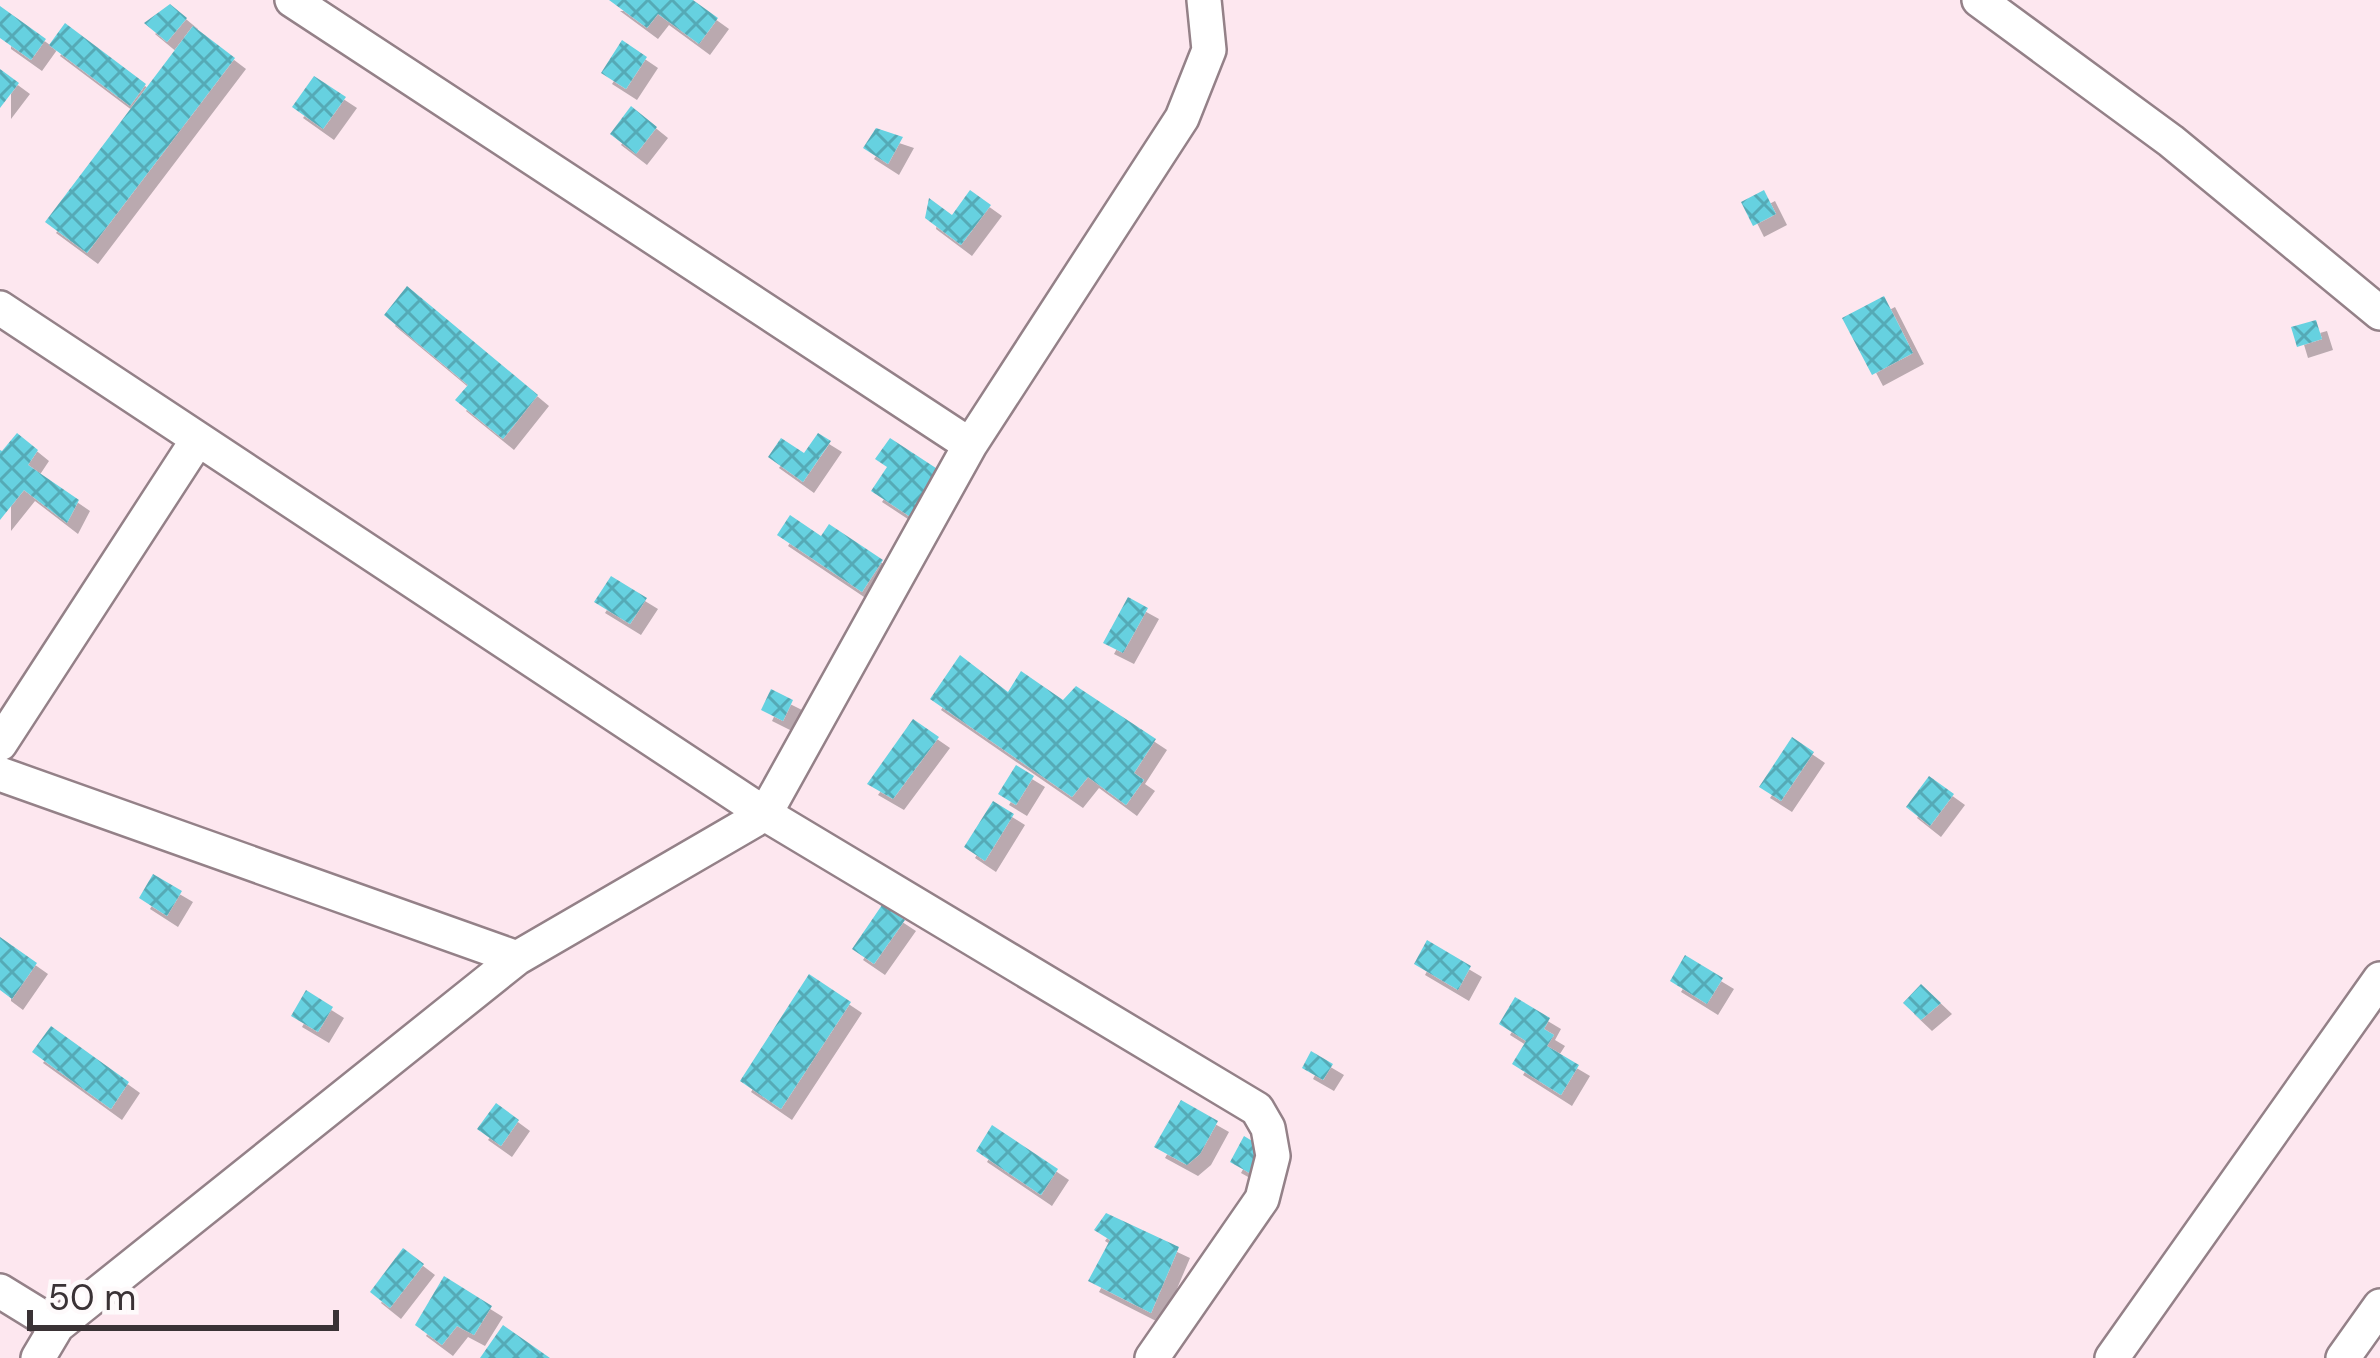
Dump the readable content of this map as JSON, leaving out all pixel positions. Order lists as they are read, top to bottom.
{
  "scale_bar": "50 m"
}
